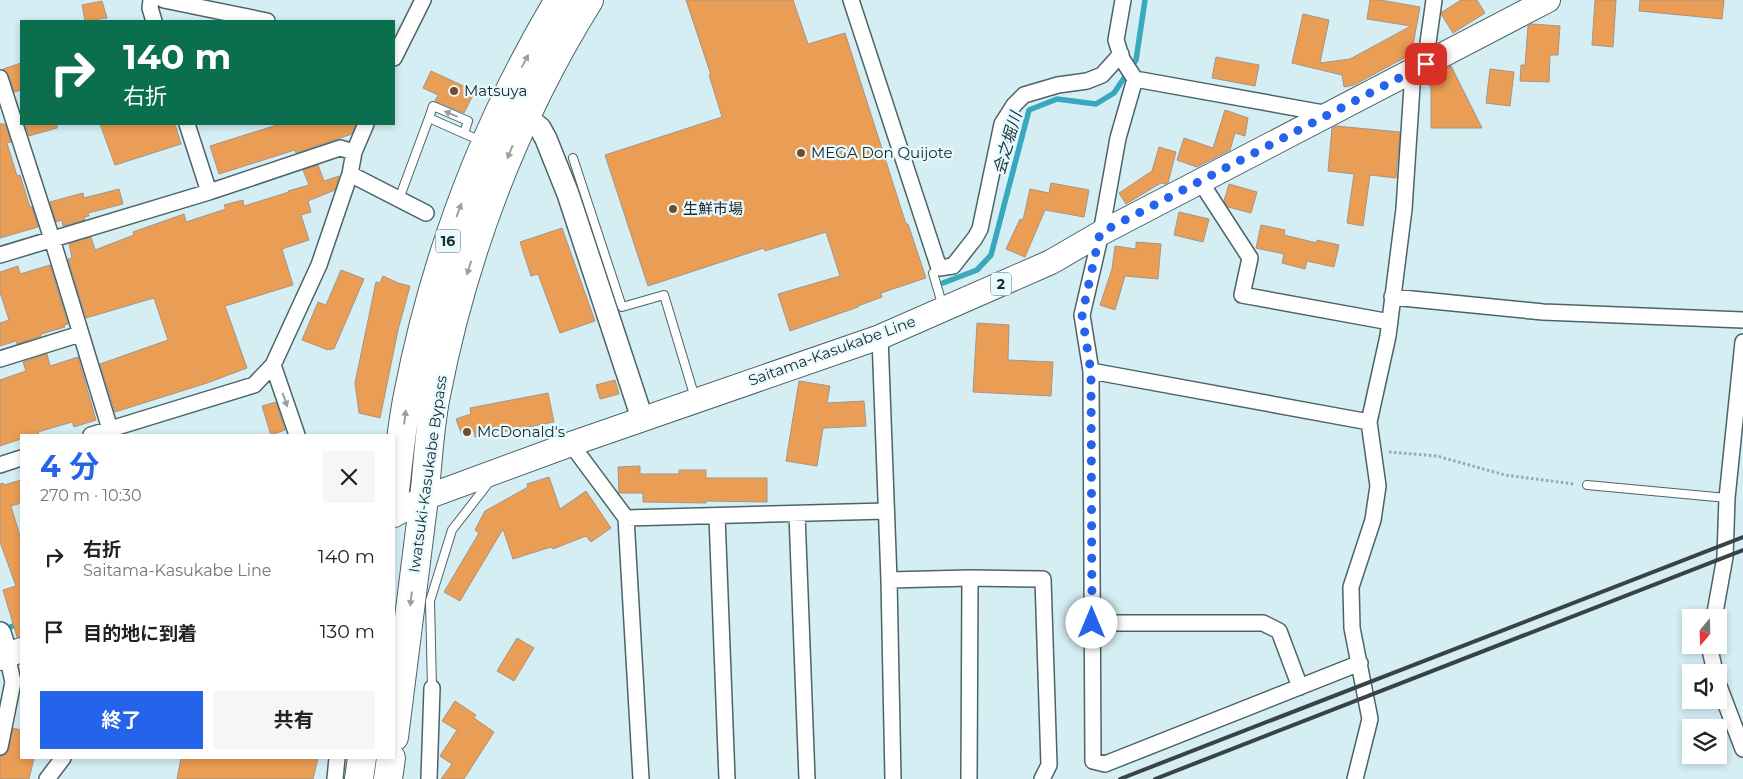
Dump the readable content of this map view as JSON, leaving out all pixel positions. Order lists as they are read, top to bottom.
{
  "streets": {
    "highway": ["16", "Iwatsuki-Kasukabe Bypass"],
    "main road": ["2", "Saitama-Kasukabe Line"]
  },
  "crossings": [
    ["Saitama-Kasukabe Line", "Iwatsuki-Kasukabe Bypass"]
  ],
  "water": ["会之堀川"],
  "places": [
    "Matsuya",
    "MEGA Don Quijote",
    "生鮮市場",
    "McDonald's"
  ],
  "north": "bottom",
  "page": {
    "turn": ["140 m", "右折"],
    "heading": ["4 分", "270 m · 10:30"],
    "list": [
      {
        "name": "右折",
        "note": "Saitama-Kasukabe Line",
        "value": "140 m"
      },
      {
        "name": "目的地に到着",
        "value": "130 m"
      }
    ],
    "buttons": ["終了", "共有"]
  }
}
